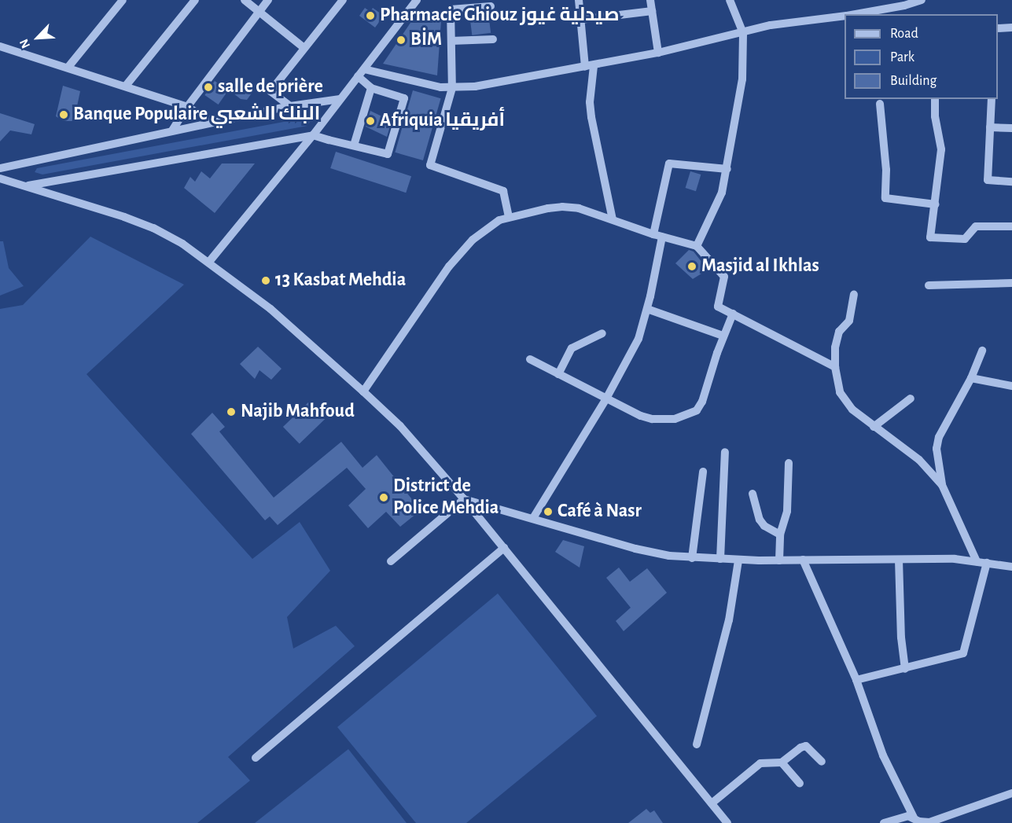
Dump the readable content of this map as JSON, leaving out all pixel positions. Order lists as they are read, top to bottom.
{
  "places": [
    "Pharmacie Ghiouz صيدلية غيوز",
    "BİM",
    "salle de prière",
    "Banque Populaire البنك الشعبي",
    "Afriquia أفريقيا",
    "Masjid al Ikhlas",
    "13 Kasbat Mehdia",
    "Najib Mahfoud",
    "District de Police Mehdia",
    "Café à Nasr"
  ],
  "legend": ["Road", "Park", "Building"],
  "north": "bottom left"
}
